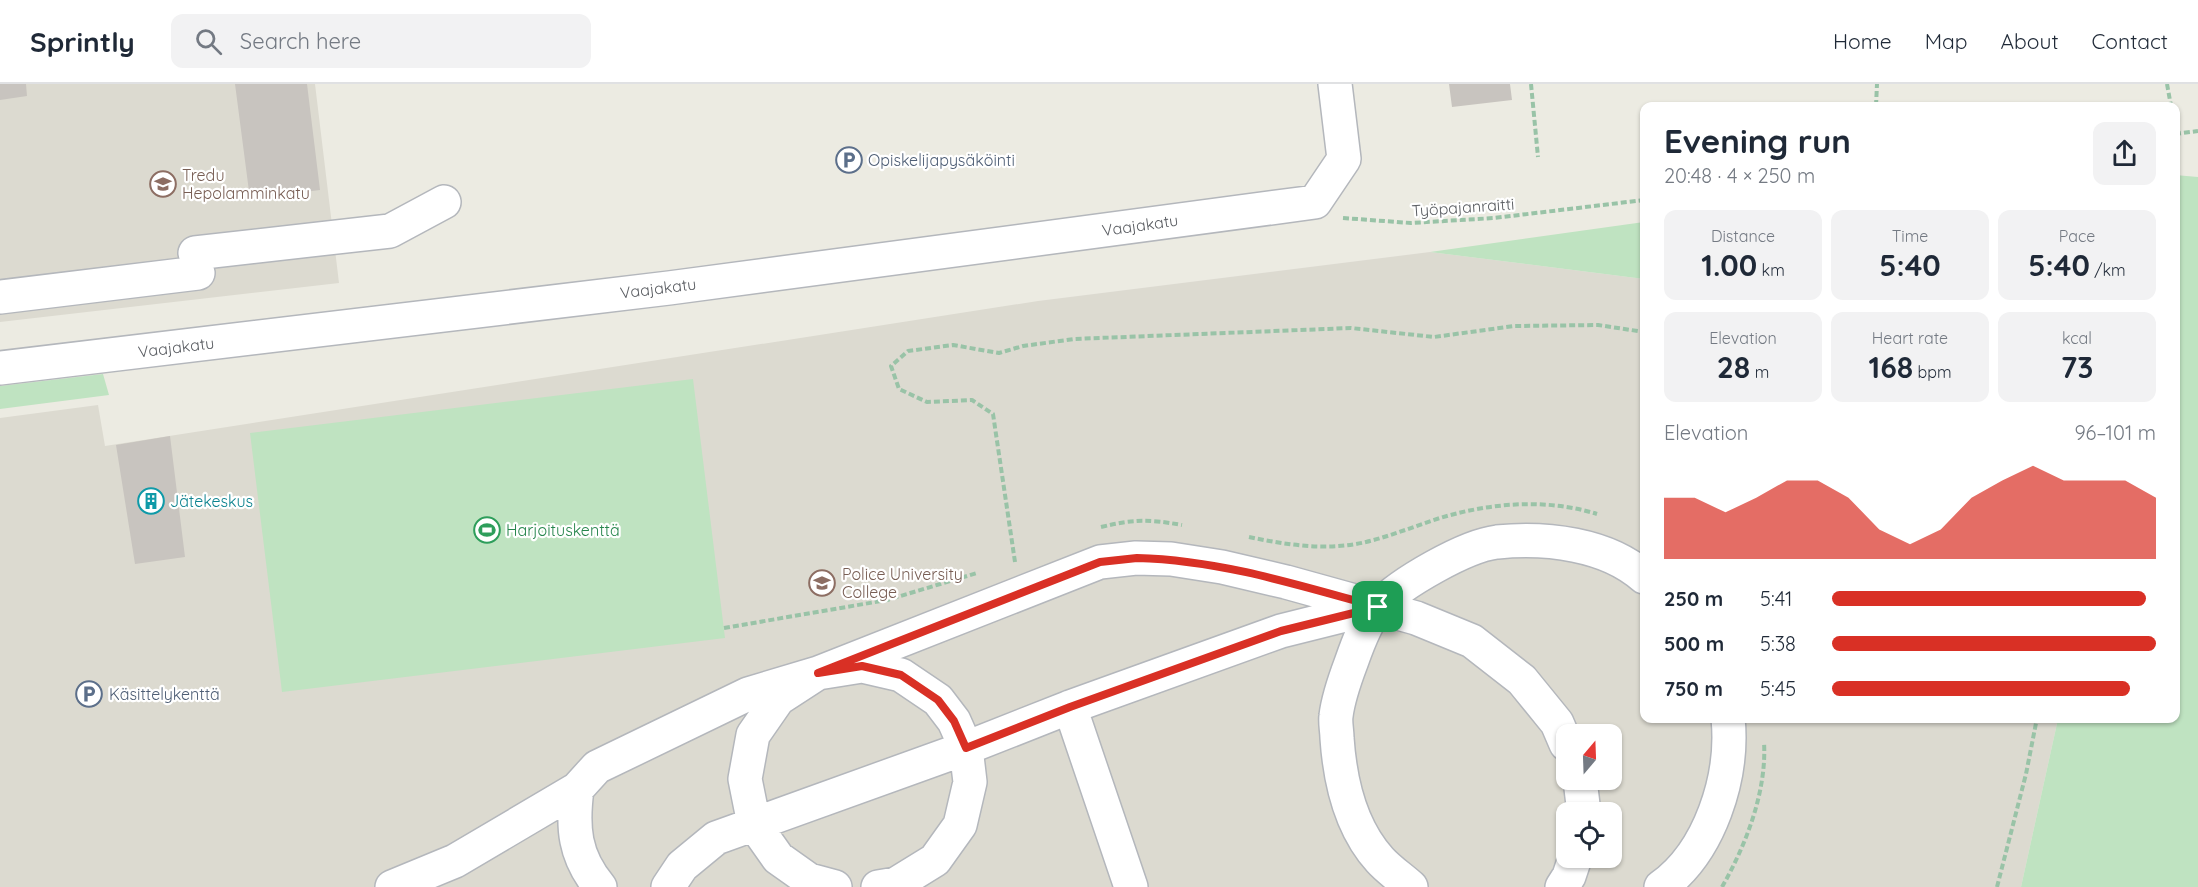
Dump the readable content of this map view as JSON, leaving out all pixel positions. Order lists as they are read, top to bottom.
{
  "streets": {
    "street": ["Vaajakatu"],
    "path": ["Työpajanraitti"]
  },
  "crossings": [
    ["Työpajanraitti", "Vaajakatu"]
  ],
  "places": {
    "parking": ["Opiskelijapysäköinti", "Käsittelykenttä"],
    "school or university": ["Tredu Hepolamminkatu", "Police University College"],
    "building": ["Jätekeskus"],
    "sports": ["Harjoituskenttä"]
  },
  "north": "top",
  "page": {
    "header": "Sprintly",
    "search": "Search here",
    "nav": [
      "Home",
      "Map",
      "About",
      "Contact"
    ],
    "heading": ["Evening run", "20:48 · 4 × 250 m"],
    "stats": [
      ["Distance", "1.00 km"],
      ["Time", "5:40"],
      ["Pace", "5:40 /km"],
      ["Elevation", "28 m"],
      ["Heart rate", "168 bpm"],
      ["kcal", "73"]
    ],
    "chart": ["Elevation", "96–101 m"],
    "list": [
      {
        "name": "250 m",
        "note": "5:41"
      },
      {
        "name": "500 m",
        "note": "5:38"
      },
      {
        "name": "750 m",
        "note": "5:45"
      }
    ]
  }
}
